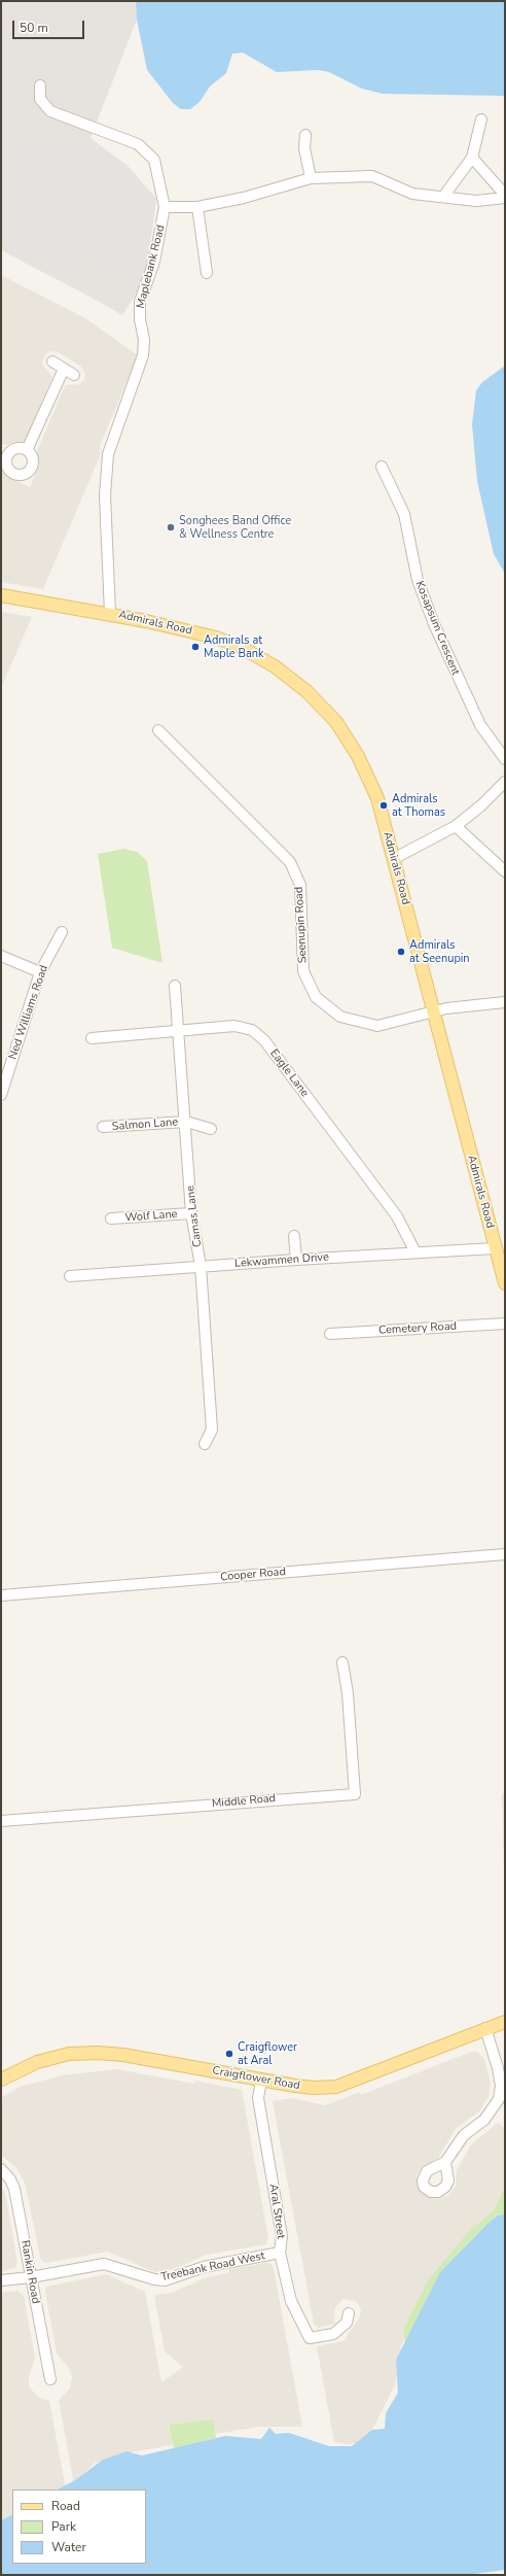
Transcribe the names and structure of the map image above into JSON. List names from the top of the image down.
{
  "streets": {
    "main road": ["Admirals Road", "Craigflower Road"],
    "street": [
      "Maplebank Road",
      "Kosapsum Crescent",
      "Seenupin Road",
      "Ned Williams Road",
      "Eagle Lane",
      "Salmon Lane",
      "Wolf Lane",
      "Camas Lane",
      "Lekwammen Drive",
      "Cemetery Road",
      "Cooper Road",
      "Middle Road",
      "Aral Street",
      "Treebank Road West",
      "Rankin Road"
    ]
  },
  "crossings": [
    ["Maplebank Road", "Admirals Road"],
    ["Admirals Road", "Seenupin Road"],
    ["Admirals Road", "Lekwammen Drive"],
    ["Eagle Lane", "Camas Lane"],
    ["Eagle Lane", "Lekwammen Drive"],
    ["Salmon Lane", "Camas Lane"],
    ["Wolf Lane", "Camas Lane"],
    ["Camas Lane", "Lekwammen Drive"],
    ["Craigflower Road", "Aral Street"],
    ["Aral Street", "Treebank Road West"],
    ["Treebank Road West", "Rankin Road"]
  ],
  "places": [
    "Songhees Band Office & Wellness Centre",
    "Admirals at Maple Bank",
    "Admirals at Thomas",
    "Admirals at Seenupin",
    "Craigflower at Aral"
  ],
  "legend": ["Road", "Park", "Water"],
  "scale_bar": "50 m"
}
